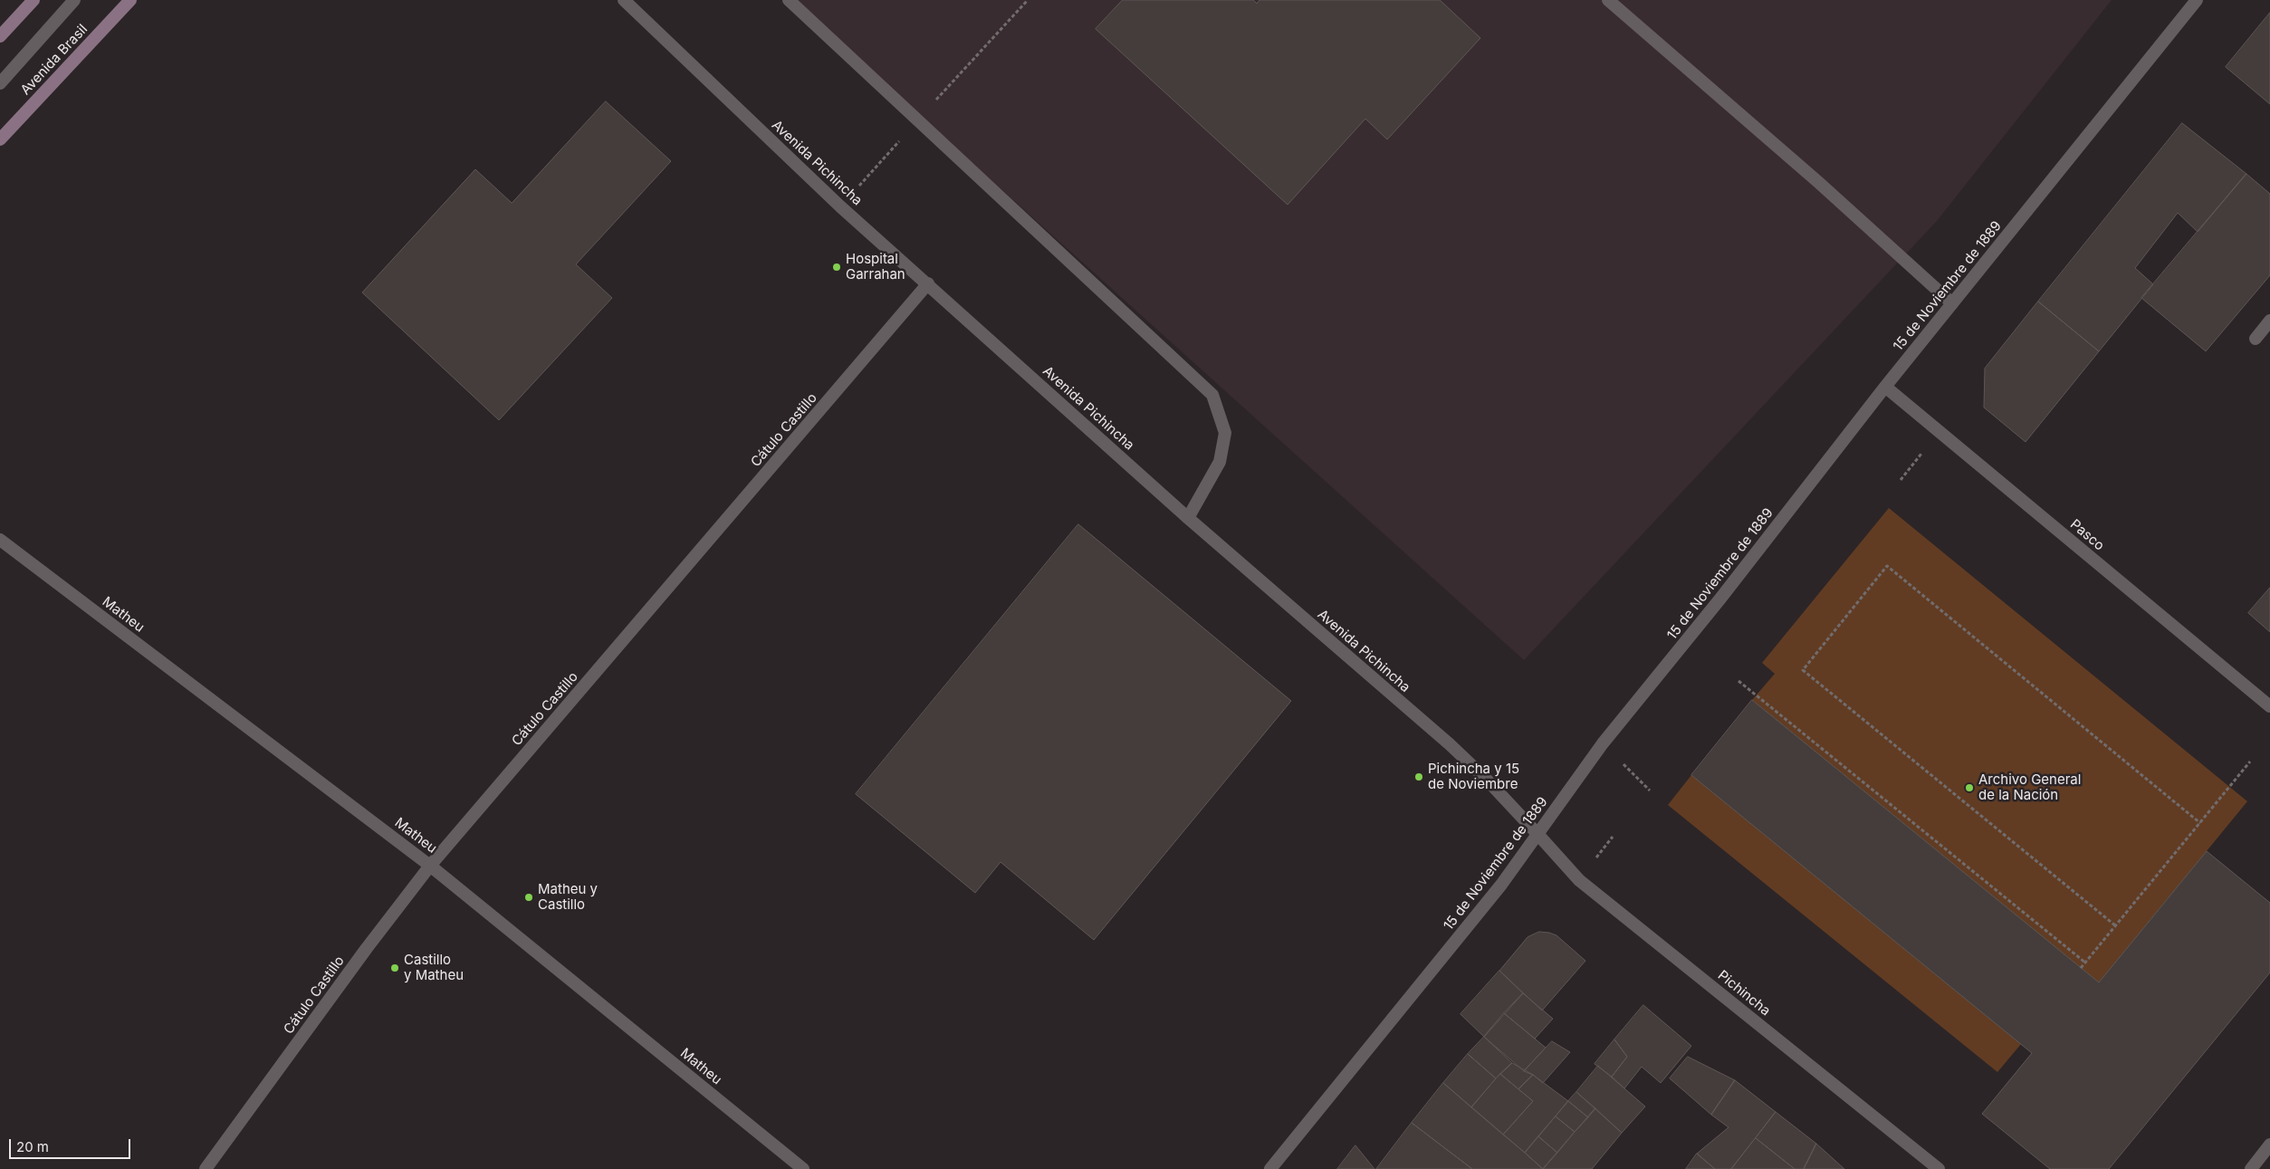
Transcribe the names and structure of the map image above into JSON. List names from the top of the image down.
{
  "streets": {
    "main road": ["Avenida Brasil"],
    "street": [
      "Avenida Pichincha",
      "15 de Noviembre de 1889",
      "Cátulo Castillo",
      "Pasco",
      "Matheu",
      "Pichincha"
    ]
  },
  "crossings": [
    ["Avenida Pichincha", "15 de Noviembre de 1889"],
    ["Avenida Pichincha", "Cátulo Castillo"],
    ["Avenida Pichincha", "Pichincha"],
    ["15 de Noviembre de 1889", "Pasco"],
    ["15 de Noviembre de 1889", "Pichincha"],
    ["Cátulo Castillo", "Matheu"]
  ],
  "places": [
    "Hospital Garrahan",
    "Pichincha y 15 de Noviembre",
    "Archivo General de la Nación",
    "Matheu y Castillo",
    "Castillo y Matheu"
  ],
  "scale_bar": "20 m"
}
